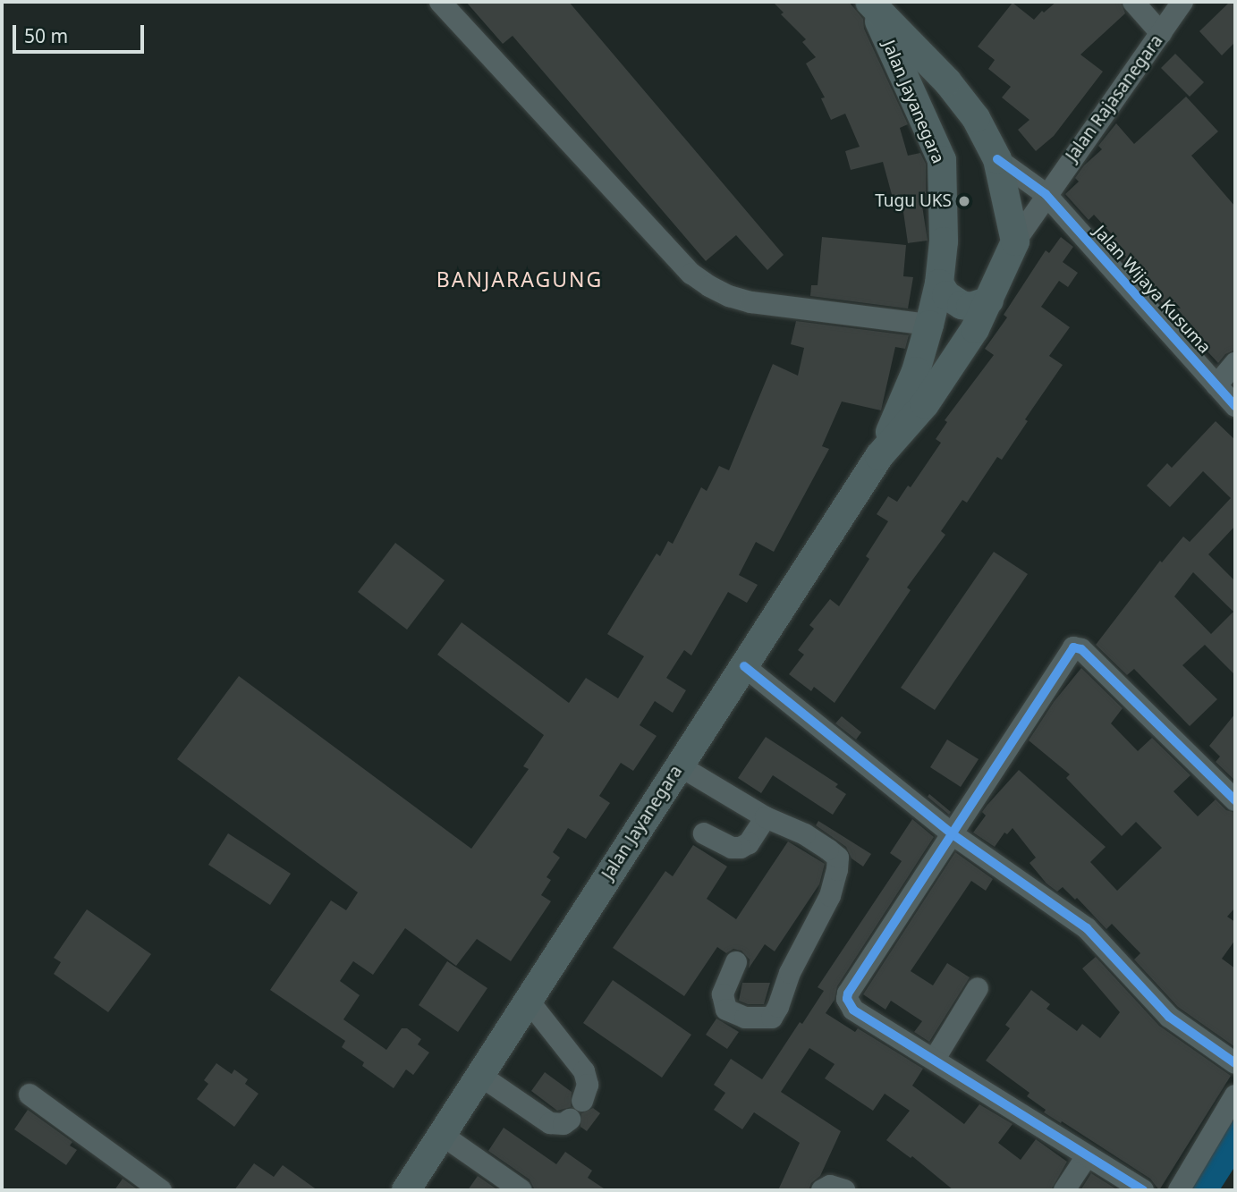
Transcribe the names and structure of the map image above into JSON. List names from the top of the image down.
{
  "streets": {
    "main road": ["Jalan Jayanegara"],
    "street": ["Jalan Rajasanegara", "Jalan Wijaya Kusuma"]
  },
  "crossings": [
    ["Jalan Rajasanegara", "Jalan Jayanegara"],
    ["Jalan Rajasanegara", "Jalan Wijaya Kusuma"],
    ["Jalan Jayanegara", "Jalan Wijaya Kusuma"]
  ],
  "districts": ["BANJARAGUNG"],
  "places": ["Tugu UKS"],
  "scale_bar": "50 m"
}
